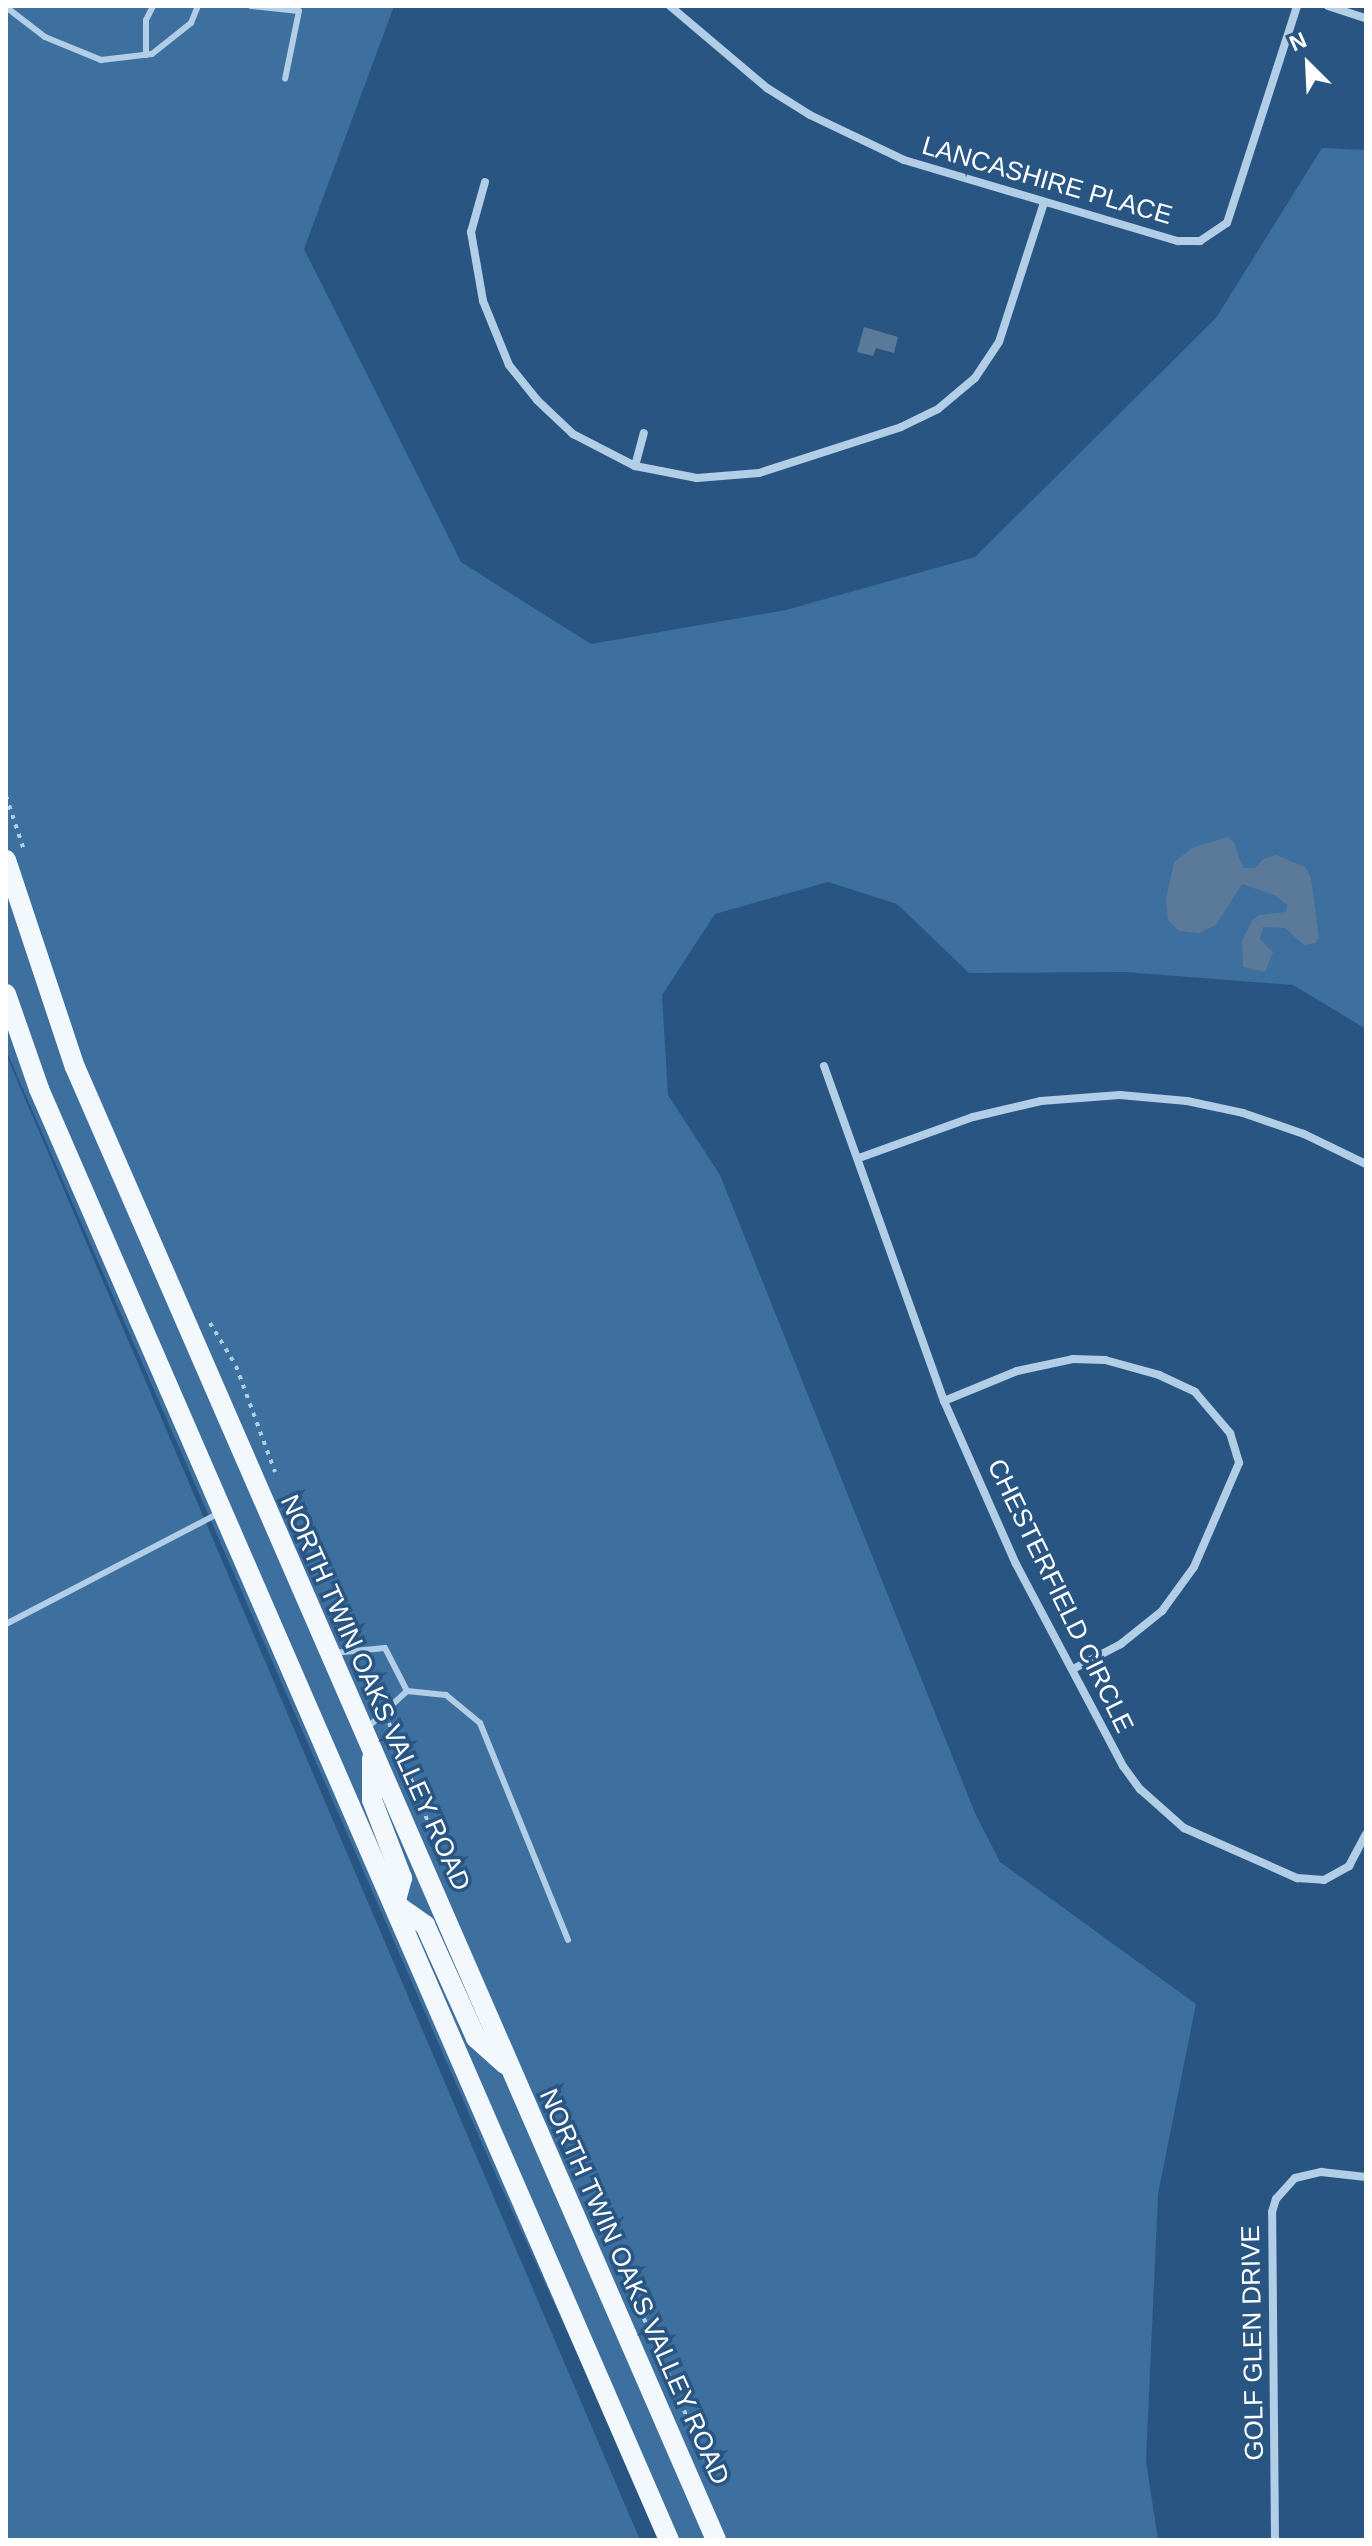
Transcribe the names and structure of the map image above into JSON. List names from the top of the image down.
{
  "streets": {
    "main road": ["NORTH TWIN OAKS VALLEY ROAD"],
    "street": ["LANCASHIRE PLACE", "CHESTERFIELD CIRCLE", "GOLF GLEN DRIVE"]
  },
  "north": "top left"
}
